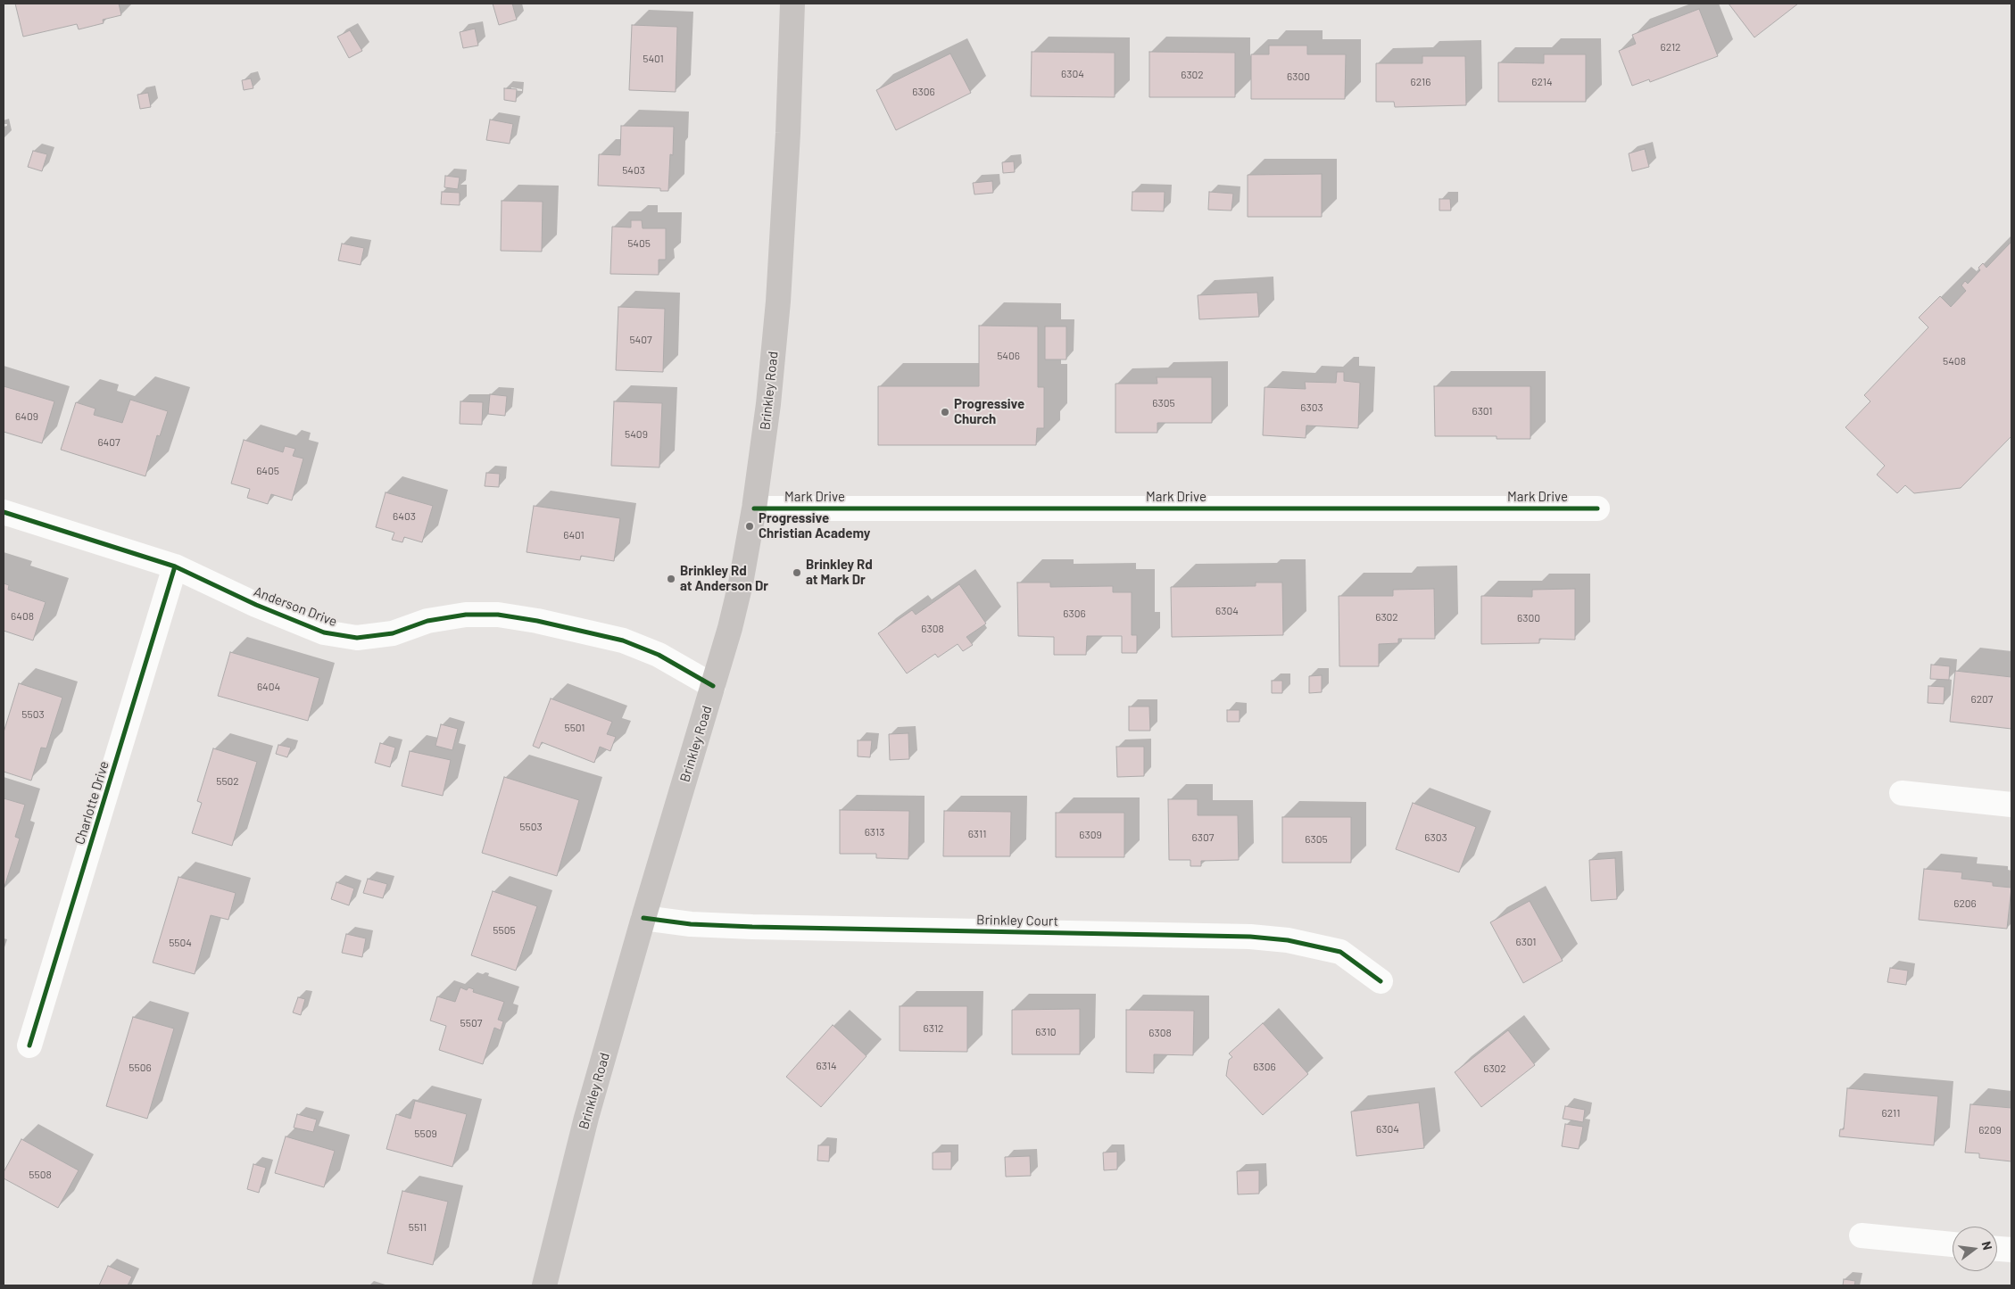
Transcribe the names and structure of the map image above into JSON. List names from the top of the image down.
{
  "streets": {
    "main road": ["Brinkley Road"],
    "street": [
      "Mark Drive",
      "Anderson Drive",
      "Charlotte Drive",
      "Brinkley Court"
    ]
  },
  "crossings": [
    ["Brinkley Road", "Mark Drive"],
    ["Brinkley Road", "Anderson Drive"],
    ["Brinkley Road", "Brinkley Court"],
    ["Anderson Drive", "Charlotte Drive"]
  ],
  "places": [
    "Progressive Church",
    "Progressive Christian Academy",
    "Brinkley Rd at Mark Dr",
    "Brinkley Rd at Anderson Dr"
  ],
  "house_numbers": [
    "6212",
    "5401",
    "6304",
    "6302",
    "6300",
    "6216",
    "6214",
    "6306",
    "5403",
    "5405",
    "5407",
    "5406",
    "5408",
    "6305",
    "6303",
    "6301",
    "6409",
    "5409",
    "6407",
    "6405",
    "6403",
    "6401",
    "6304",
    "6306",
    "6408",
    "6302",
    "6300",
    "6308",
    "6404",
    "6207",
    "5503",
    "5501",
    "5502",
    "5503",
    "6313",
    "6311",
    "6309",
    "6307",
    "6303",
    "6305",
    "6206",
    "5505",
    "6301",
    "5504",
    "5507",
    "6312",
    "6310",
    "6308",
    "6314",
    "6306",
    "5506",
    "6302",
    "6211",
    "6304",
    "6209",
    "5509",
    "5508",
    "5511"
  ],
  "north": "right"
}
